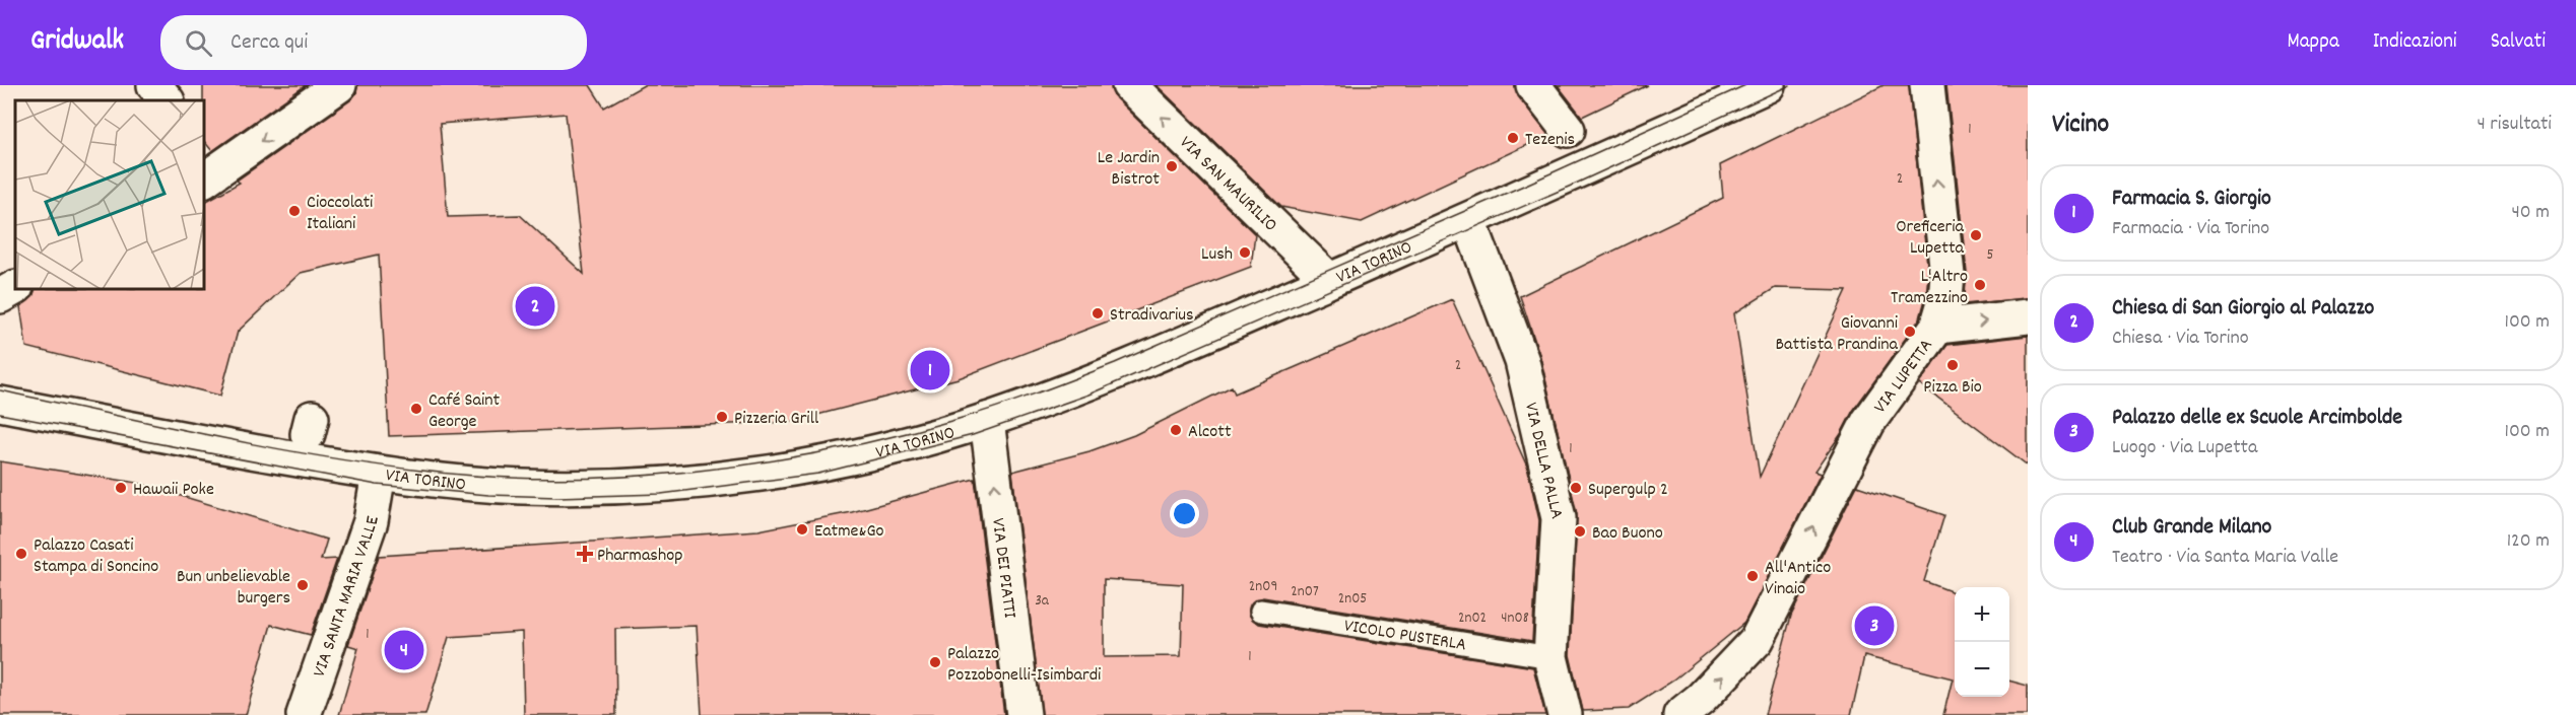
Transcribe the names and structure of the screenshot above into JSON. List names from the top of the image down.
{
  "streets": {
    "street": [
      "VIA SAN MAURILIO",
      "VIA TORINO",
      "VIA LUPETTA",
      "VIA DELLA PALLA",
      "VIA DEI PIATTI",
      "VIA SANTA MARIA VALLE"
    ],
    "lane": ["VICOLO PUSTERLA"]
  },
  "crossings": [
    ["VIA SAN MAURILIO", "VIA TORINO"],
    ["VIA TORINO", "VIA DELLA PALLA"],
    ["VIA TORINO", "VIA DEI PIATTI"],
    ["VIA TORINO", "VIA SANTA MARIA VALLE"],
    ["VIA DELLA PALLA", "VICOLO PUSTERLA"]
  ],
  "one_way": ["VIA SAN MAURILIO", "VIA LUPETTA", "VIA DEI PIATTI"],
  "places": {
    "other": [
      "Tezenis",
      "Le Jardin Bistrot",
      "Cioccolati Italiani",
      "Oreficeria Lupetta",
      "Lush",
      "L'Altro Tramezzino",
      "Stradivarius",
      "Giovanni Battista Prandina",
      "Pizza Bio",
      "Café Saint George",
      "Pizzeria Grill",
      "Alcott",
      "Hawaii Poke",
      "Supergulp 2",
      "Eatme&Go",
      "Bao Buono",
      "Palazzo Casati Stampa di Soncino",
      "All'Antico Vinaio",
      "Bun unbelievable burgers",
      "Palazzo Pozzobonelli-Isimbardi"
    ],
    "health": ["Pharmashop"]
  },
  "house_numbers": [
    "1",
    "2",
    "5",
    "2",
    "1",
    "2n09",
    "2n07",
    "2n05",
    "3a",
    "2n02",
    "4n08",
    "1",
    "1"
  ],
  "page": {
    "header": "Gridwalk",
    "search": "Cerca qui",
    "nav": ["Mappa", "Indicazioni", "Salvati"],
    "heading": ["Vicino", "4 risultati"],
    "list": [
      {
        "mark": "1",
        "name": "Farmacia S. Giorgio",
        "note": "Farmacia · Via Torino",
        "value": "40 m"
      },
      {
        "mark": "2",
        "name": "Chiesa di San Giorgio al Palazzo",
        "note": "Chiesa · Via Torino",
        "value": "100 m"
      },
      {
        "mark": "3",
        "name": "Palazzo delle ex Scuole Arcimbolde",
        "note": "Luogo · Via Lupetta",
        "value": "100 m"
      },
      {
        "mark": "4",
        "name": "Club Grande Milano",
        "note": "Teatro · Via Santa Maria Valle",
        "value": "120 m"
      }
    ],
    "pins": [
      "2",
      "1",
      "3",
      "4"
    ],
    "map_buttons": ["+", "−"]
  }
}
